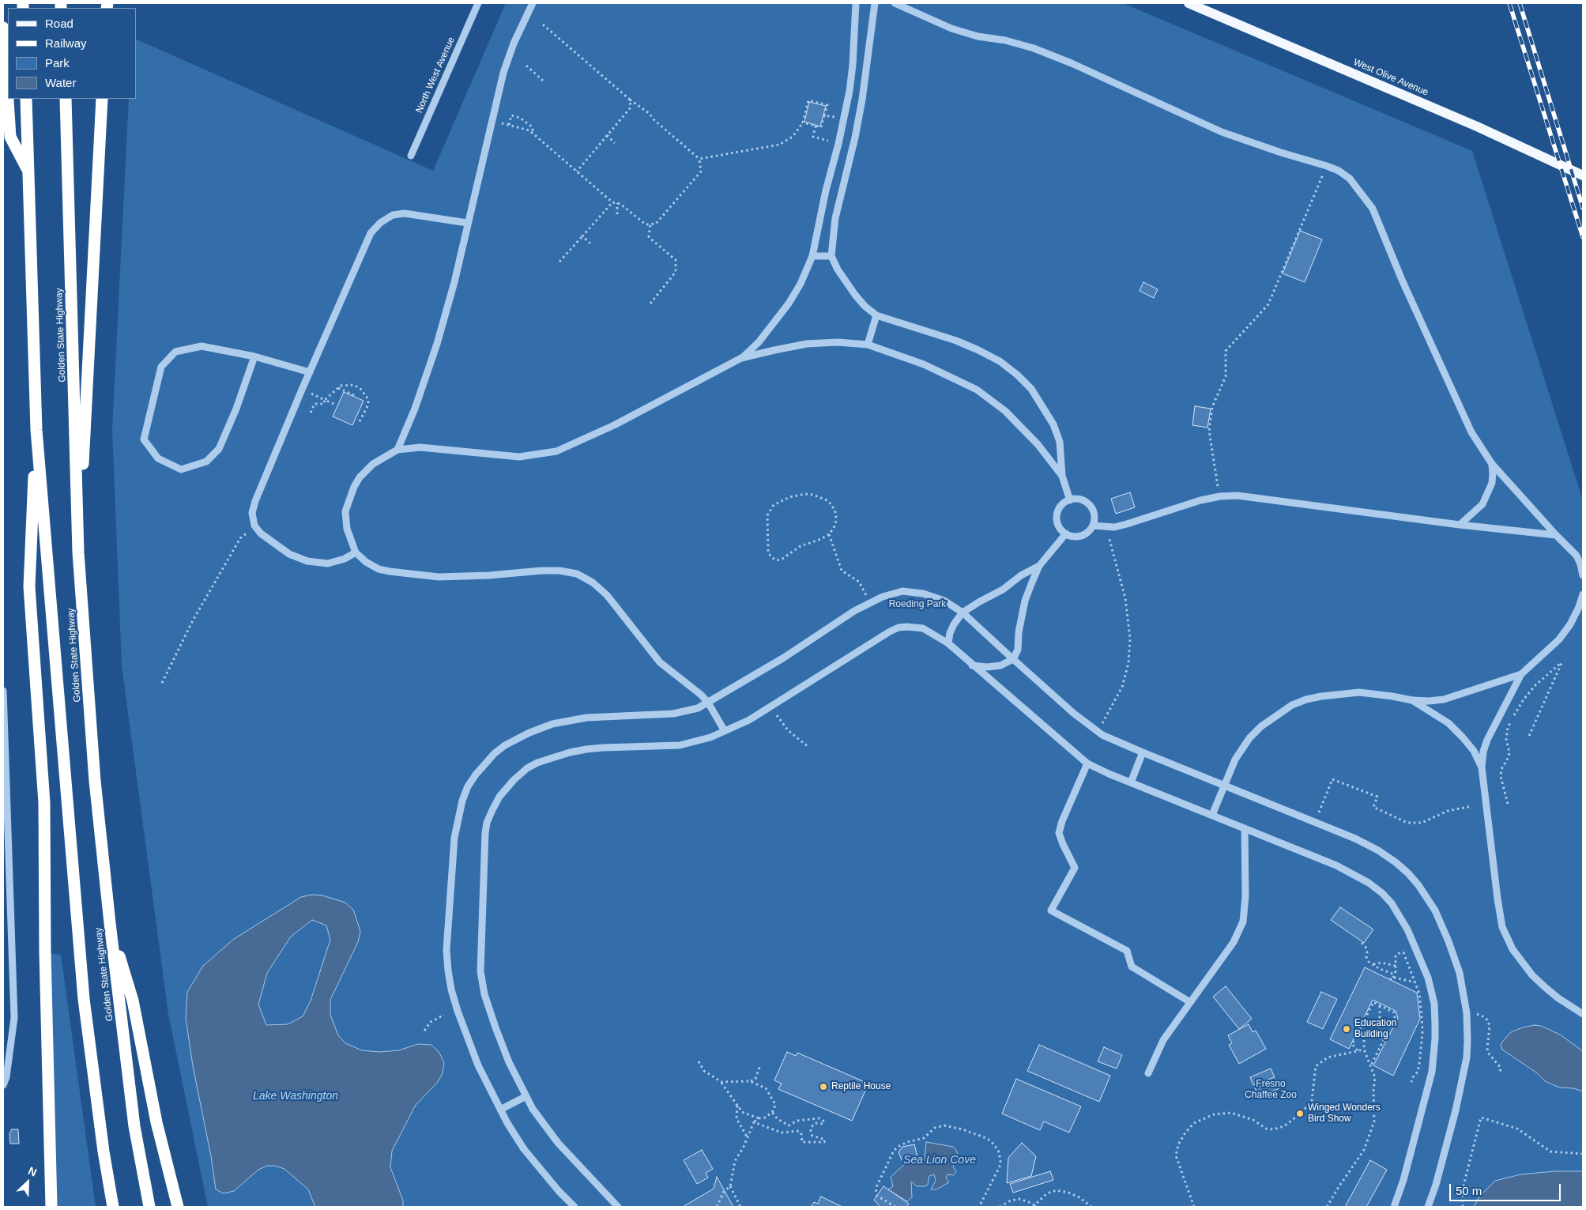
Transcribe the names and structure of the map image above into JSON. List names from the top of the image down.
{
  "streets": {
    "highway": ["Golden State Highway"],
    "main road": ["West Olive Avenue"],
    "street": ["North West Avenue"]
  },
  "water": ["Lake Washington", "Sea Lion Cove"],
  "parks": ["Roeding Park", "Fresno Chaffee Zoo"],
  "places": ["Education Building", "Reptile House", "Winged Wonders Bird Show"],
  "legend": [
    "Road",
    "Railway",
    "Park",
    "Water"
  ],
  "scale_bar": "50 m",
  "north": "top right"
}
